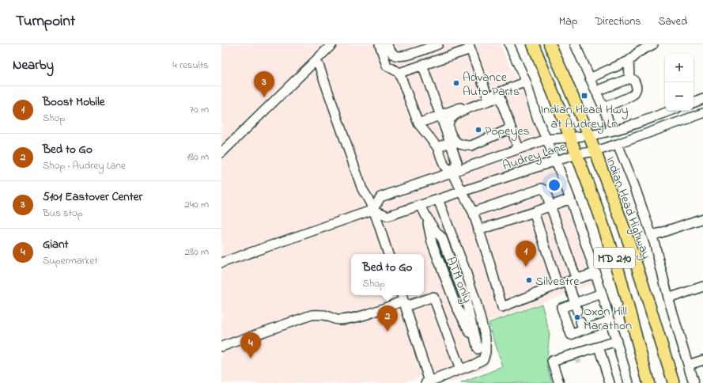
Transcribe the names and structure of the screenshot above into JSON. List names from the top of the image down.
{
  "streets": {
    "main road": ["Indian Head Highway", "MD 210"],
    "street": ["Audrey Lane"]
  },
  "crossings": [
    ["Audrey Lane", "Indian Head Highway"],
    ["Audrey Lane", "MD 210"]
  ],
  "places": {
    "other": [
      "Advance Auto Parts",
      "Popeyes",
      "Silvestre",
      "Oxon Hill Marathon"
    ],
    "transit": ["Indian Head Hwy at Audrey Ln"]
  },
  "page": {
    "header": "Turnpoint",
    "nav": ["Map", "Directions", "Saved"],
    "heading": ["Nearby", "4 results"],
    "map_buttons": ["+", "−"],
    "pins": [
      "3",
      "1",
      "2",
      "4"
    ],
    "list": [
      {
        "mark": "1",
        "name": "Boost Mobile",
        "note": "Shop",
        "value": "70 m"
      },
      {
        "mark": "2",
        "name": "Bed to Go",
        "note": "Shop · Audrey Lane",
        "value": "180 m"
      },
      {
        "mark": "3",
        "name": "5101 Eastover Center",
        "note": "Bus stop",
        "value": "240 m"
      },
      {
        "mark": "4",
        "name": "Giant",
        "note": "Supermarket",
        "value": "280 m"
      }
    ],
    "popup": ["Bed to Go", "Shop"]
  }
}
